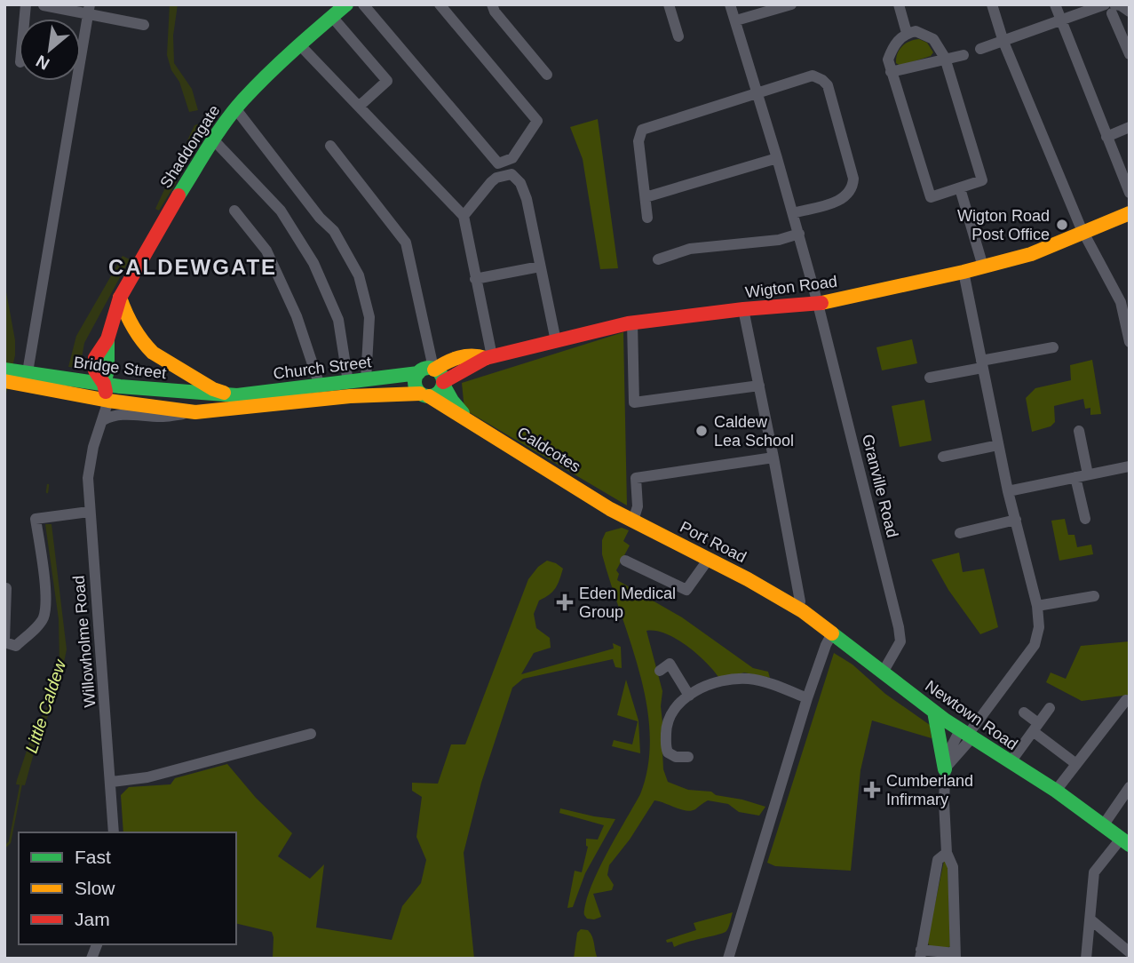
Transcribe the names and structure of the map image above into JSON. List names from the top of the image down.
{
  "streets": {
    "main road": [
      "Shaddongate",
      "Wigton Road",
      "Bridge Street",
      "Church Street",
      "Caldcotes",
      "Port Road",
      "Newtown Road"
    ],
    "street": ["Granville Road", "Willowholme Road"]
  },
  "crossings": [
    ["Shaddongate", "Bridge Street"],
    ["Wigton Road", "Church Street"],
    ["Wigton Road", "Caldcotes"],
    ["Wigton Road", "Granville Road"],
    ["Bridge Street", "Church Street"],
    ["Bridge Street", "Willowholme Road"],
    ["Church Street", "Caldcotes"],
    ["Caldcotes", "Port Road"],
    ["Granville Road", "Newtown Road"],
    ["Port Road", "Newtown Road"]
  ],
  "districts": ["CALDEWGATE"],
  "water": ["Little Caldew"],
  "places": {
    "other": ["Wigton Road Post Office", "Caldew Lea School"],
    "health": ["Eden Medical Group", "Cumberland Infirmary"]
  },
  "legend": ["Fast", "Slow", "Jam"],
  "north": "bottom left"
}
